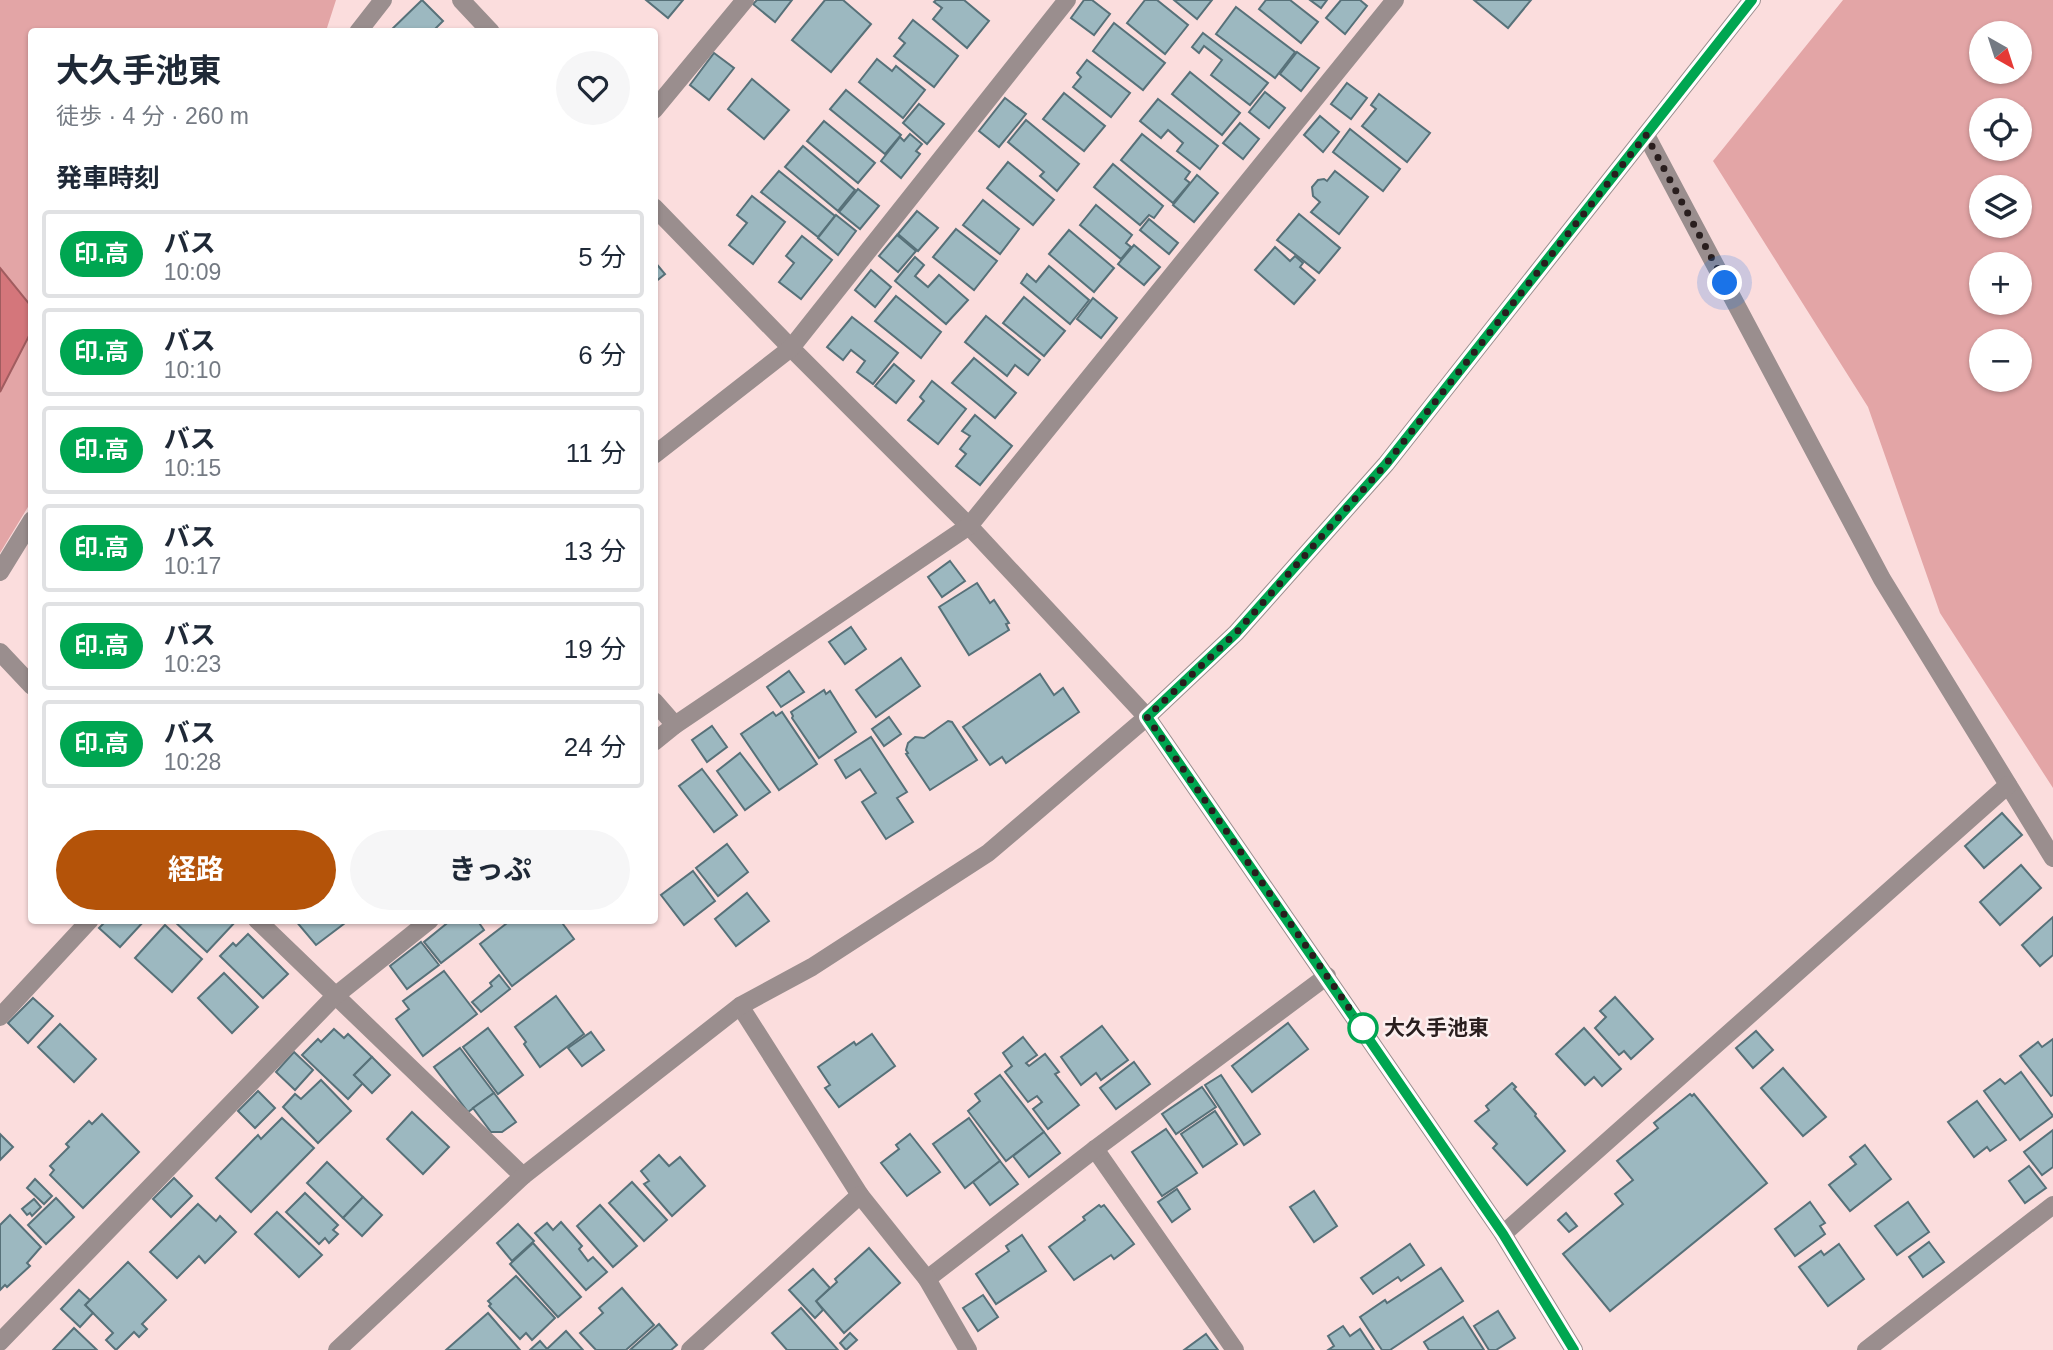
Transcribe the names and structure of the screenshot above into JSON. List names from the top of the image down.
{
  "places": ["大久手池東"],
  "lines": ["bus line 印.高"],
  "north": "bottom right",
  "page": {
    "map_buttons": ["+", "−"],
    "heading": [
      ["大久手池東", "徒歩 · 4 分 · 260 m"],
      "発車時刻"
    ],
    "list": [
      {
        "mark": "印.高",
        "name": "バス",
        "note": "10:09",
        "value": "5 分"
      },
      {
        "mark": "印.高",
        "name": "バス",
        "note": "10:10",
        "value": "6 分"
      },
      {
        "mark": "印.高",
        "name": "バス",
        "note": "10:15",
        "value": "11 分"
      },
      {
        "mark": "印.高",
        "name": "バス",
        "note": "10:17",
        "value": "13 分"
      },
      {
        "mark": "印.高",
        "name": "バス",
        "note": "10:23",
        "value": "19 分"
      },
      {
        "mark": "印.高",
        "name": "バス",
        "note": "10:28",
        "value": "24 分"
      }
    ],
    "buttons": ["経路", "きっぷ"]
  }
}
